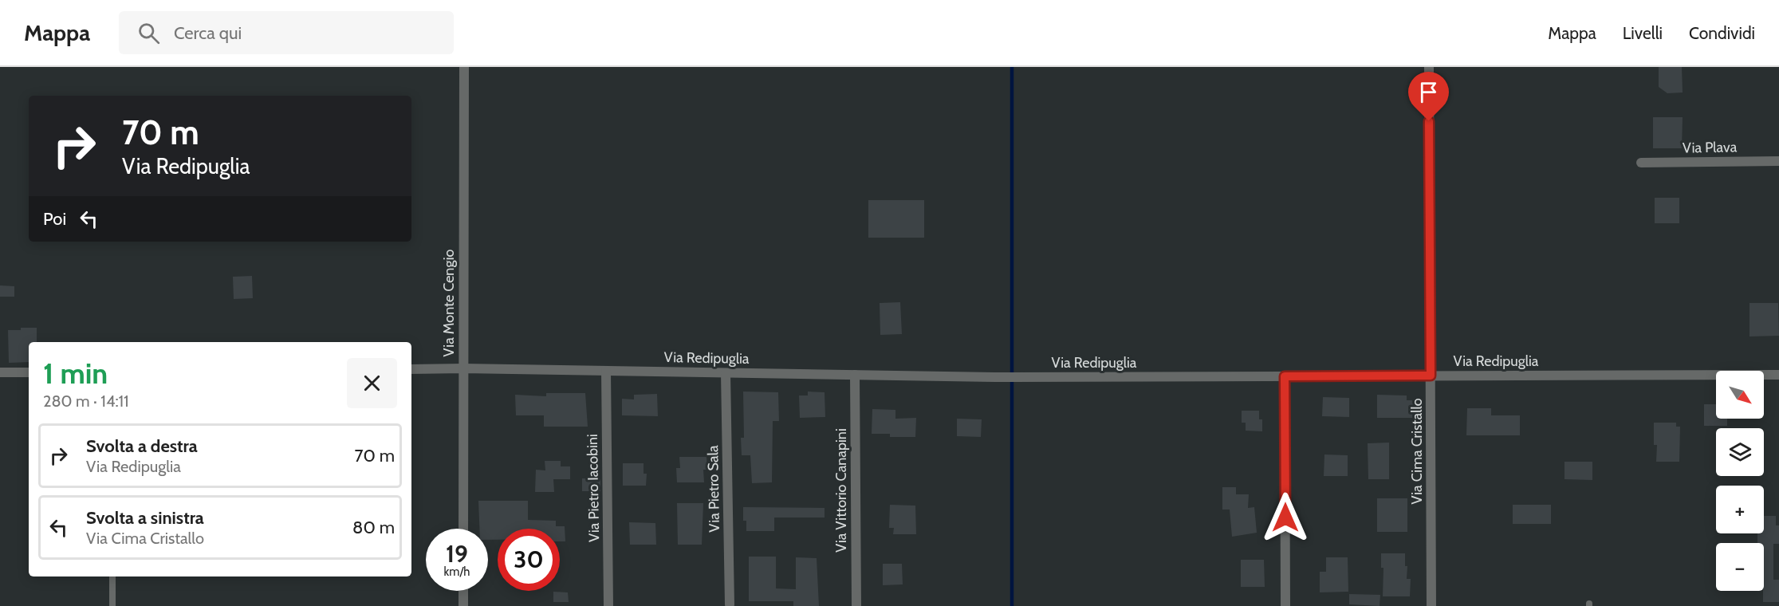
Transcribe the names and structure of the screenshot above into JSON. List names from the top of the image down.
{
  "streets": {
    "street": [
      "Via Plava",
      "Via Monte Cengio",
      "Via Redipuglia",
      "Via Cima Cristallo",
      "Via Pietro Iacobini",
      "Via Pietro Sala",
      "Via Vittorio Canapini"
    ]
  },
  "crossings": [
    ["Via Monte Cengio", "Via Redipuglia"],
    ["Via Redipuglia", "Via Cima Cristallo"],
    ["Via Redipuglia", "Via Pietro Iacobini"],
    ["Via Redipuglia", "Via Pietro Sala"],
    ["Via Redipuglia", "Via Vittorio Canapini"]
  ],
  "north": "bottom right",
  "page": {
    "header": "Mappa",
    "search": "Cerca qui",
    "nav": ["Mappa", "Livelli", "Condividi"],
    "turn": ["70 m", "Via Redipuglia"],
    "then": "Poi",
    "heading": ["1 min", "280 m · 14:11"],
    "map_buttons": ["+", "−"],
    "list": [
      {
        "name": "Svolta a destra",
        "note": "Via Redipuglia",
        "value": "70 m"
      },
      {
        "name": "Svolta a sinistra",
        "note": "Via Cima Cristallo",
        "value": "80 m"
      }
    ],
    "speed": "19 km/h",
    "limit": "30"
  }
}
